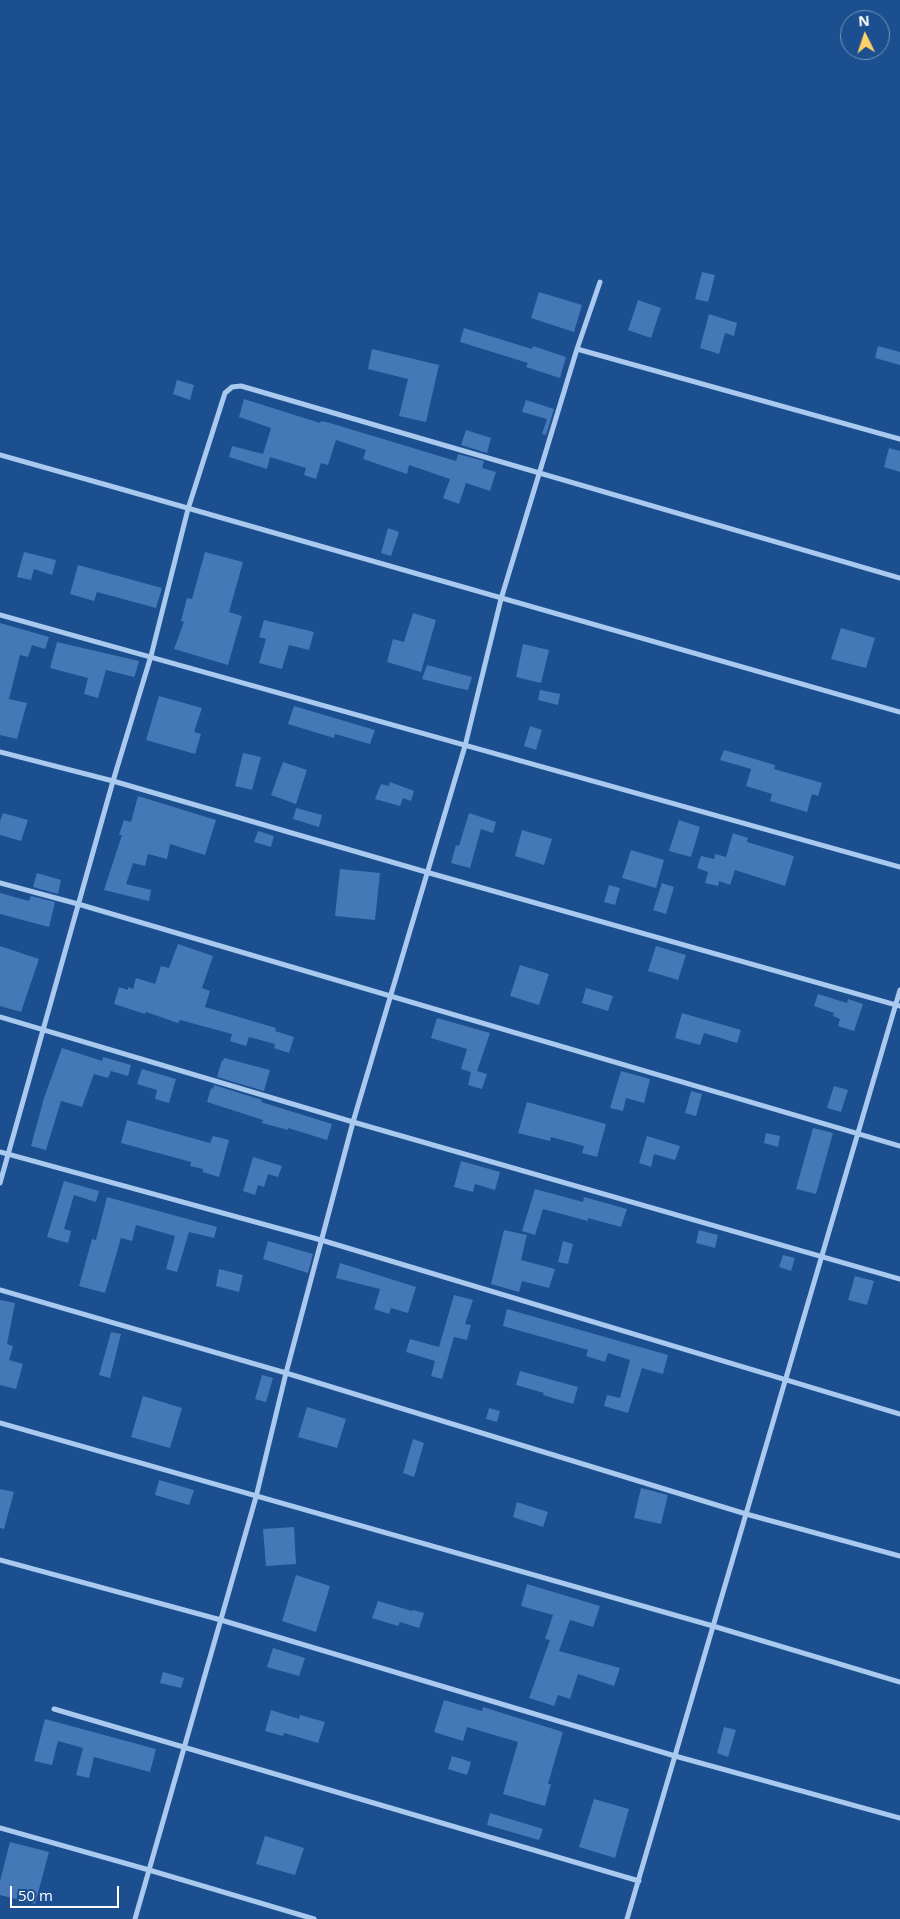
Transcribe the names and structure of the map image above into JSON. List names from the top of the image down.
{
  "scale_bar": "50 m",
  "north": "top"
}
